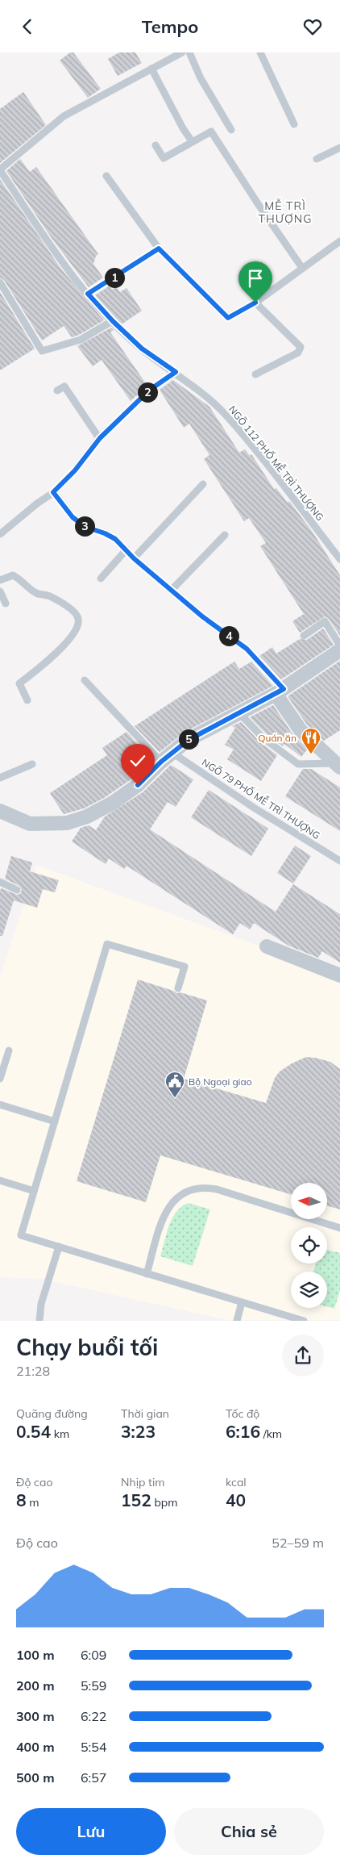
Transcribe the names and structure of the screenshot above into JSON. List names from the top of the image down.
{
  "streets": {
    "lane": ["NGÕ 112 PHỐ MỄ TRÌ THƯỢNG", "NGÕ 79 PHỐ MỄ TRÌ THƯỢNG"]
  },
  "districts": ["MỄ TRÌ THƯỢNG"],
  "places": {
    "restaurant": ["Quán ăn"],
    "public building": ["Bộ Ngoại giao"]
  },
  "north": "left",
  "page": {
    "header": "Tempo",
    "pins": [
      "1",
      "2",
      "3",
      "4",
      "5"
    ],
    "heading": ["Chạy buổi tối", "21:28"],
    "stats": [
      ["Quãng đường", "0.54 km"],
      ["Thời gian", "3:23"],
      ["Tốc độ", "6:16 /km"],
      ["Độ cao", "8 m"],
      ["Nhịp tim", "152 bpm"],
      ["kcal", "40"]
    ],
    "chart": ["Độ cao", "52–59 m"],
    "list": [
      {
        "name": "100 m",
        "note": "6:09"
      },
      {
        "name": "200 m",
        "note": "5:59"
      },
      {
        "name": "300 m",
        "note": "6:22"
      },
      {
        "name": "400 m",
        "note": "5:54"
      },
      {
        "name": "500 m",
        "note": "6:57"
      }
    ],
    "buttons": ["Lưu", "Chia sẻ"]
  }
}
